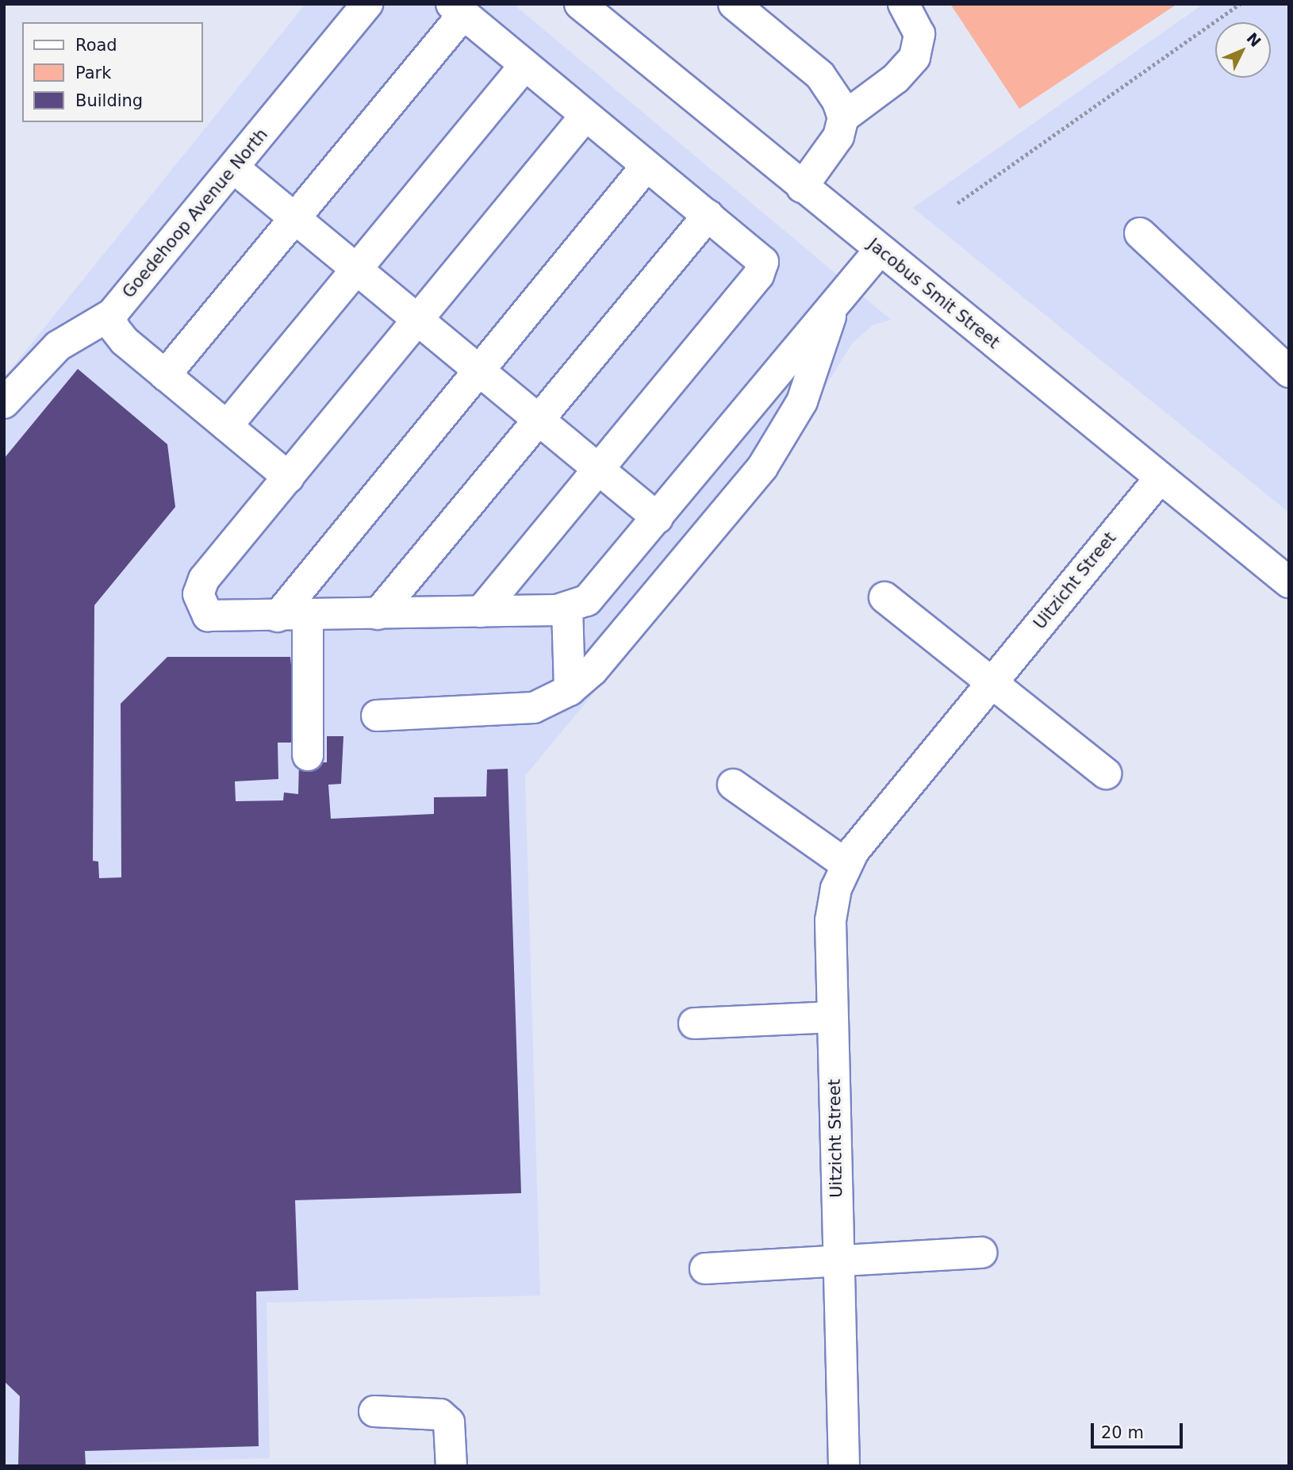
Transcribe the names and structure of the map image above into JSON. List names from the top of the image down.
{
  "streets": {
    "street": ["Goedehoop Avenue North", "Jacobus Smit Street", "Uitzicht Street"]
  },
  "crossings": [
    ["Jacobus Smit Street", "Uitzicht Street"]
  ],
  "legend": ["Road", "Park", "Building"],
  "scale_bar": "20 m",
  "north": "top right"
}
